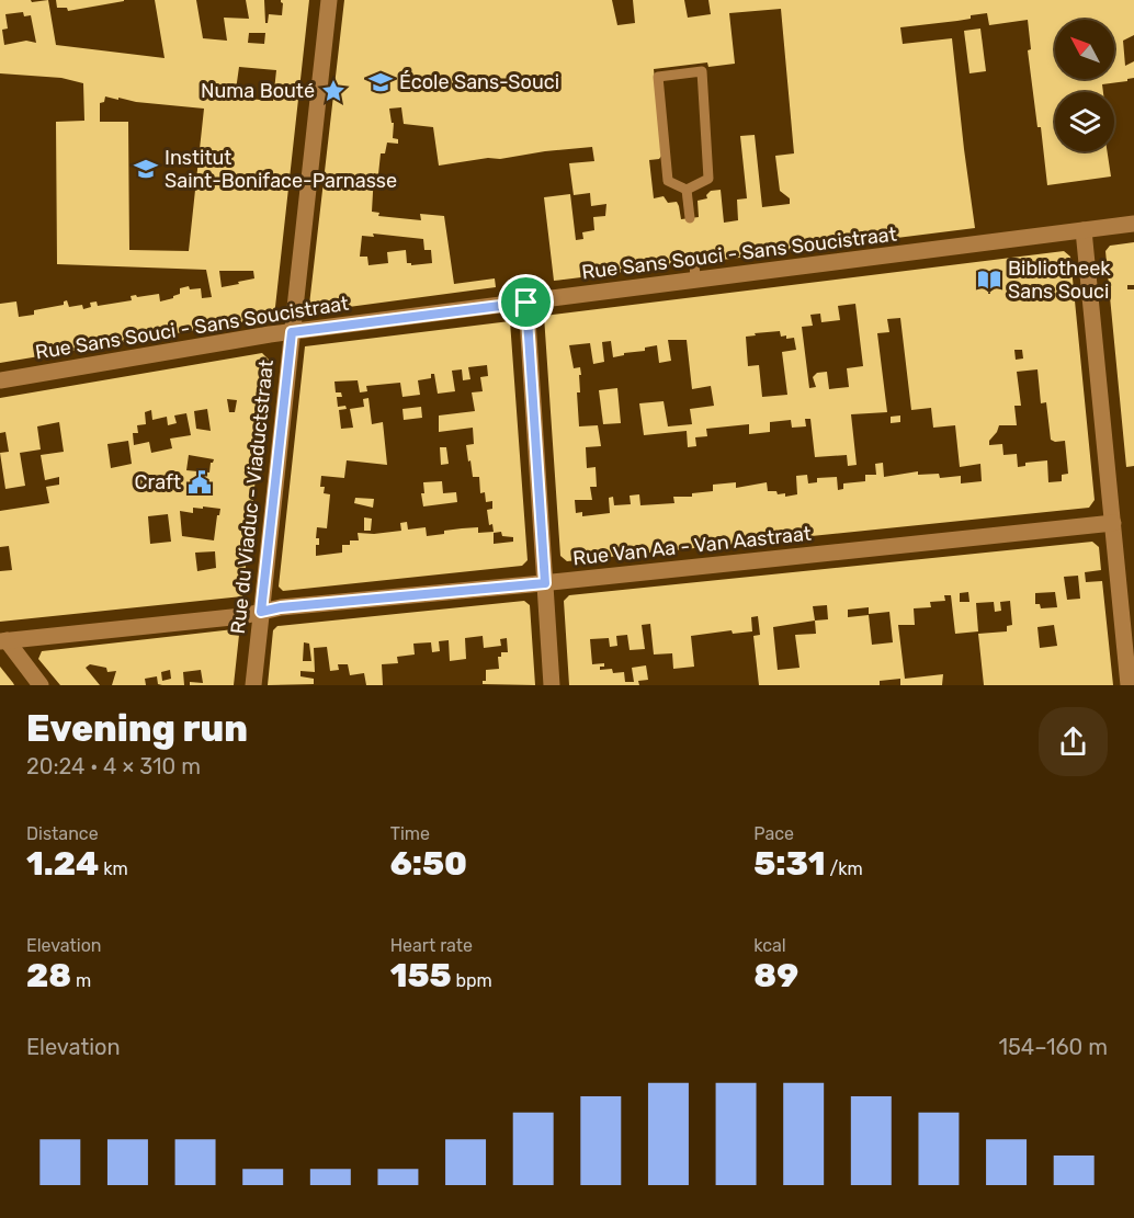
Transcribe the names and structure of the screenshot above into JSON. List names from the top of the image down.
{
  "streets": {
    "street": ["Rue Sans Souci - Sans Soucistraat", "Rue du Viaduc - Viaductstraat", "Rue Van Aa - Van Aastraat"]
  },
  "crossings": [
    ["Rue Sans Souci - Sans Soucistraat", "Rue du Viaduc - Viaductstraat"],
    ["Rue du Viaduc - Viaductstraat", "Rue Van Aa - Van Aastraat"]
  ],
  "places": {
    "school or university": ["École Sans-Souci", "Institut Saint-Boniface-Parnasse"],
    "place": ["Numa Bouté"],
    "library": ["Bibliotheek Sans Souci"],
    "public building": ["Craft"]
  },
  "north": "top left",
  "page": {
    "heading": ["Evening run", "20:24 · 4 × 310 m"],
    "stats": [
      ["Distance", "1.24 km"],
      ["Time", "6:50"],
      ["Pace", "5:31 /km"],
      ["Elevation", "28 m"],
      ["Heart rate", "155 bpm"],
      ["kcal", "89"]
    ],
    "chart": ["Elevation", "154–160 m"]
  }
}
